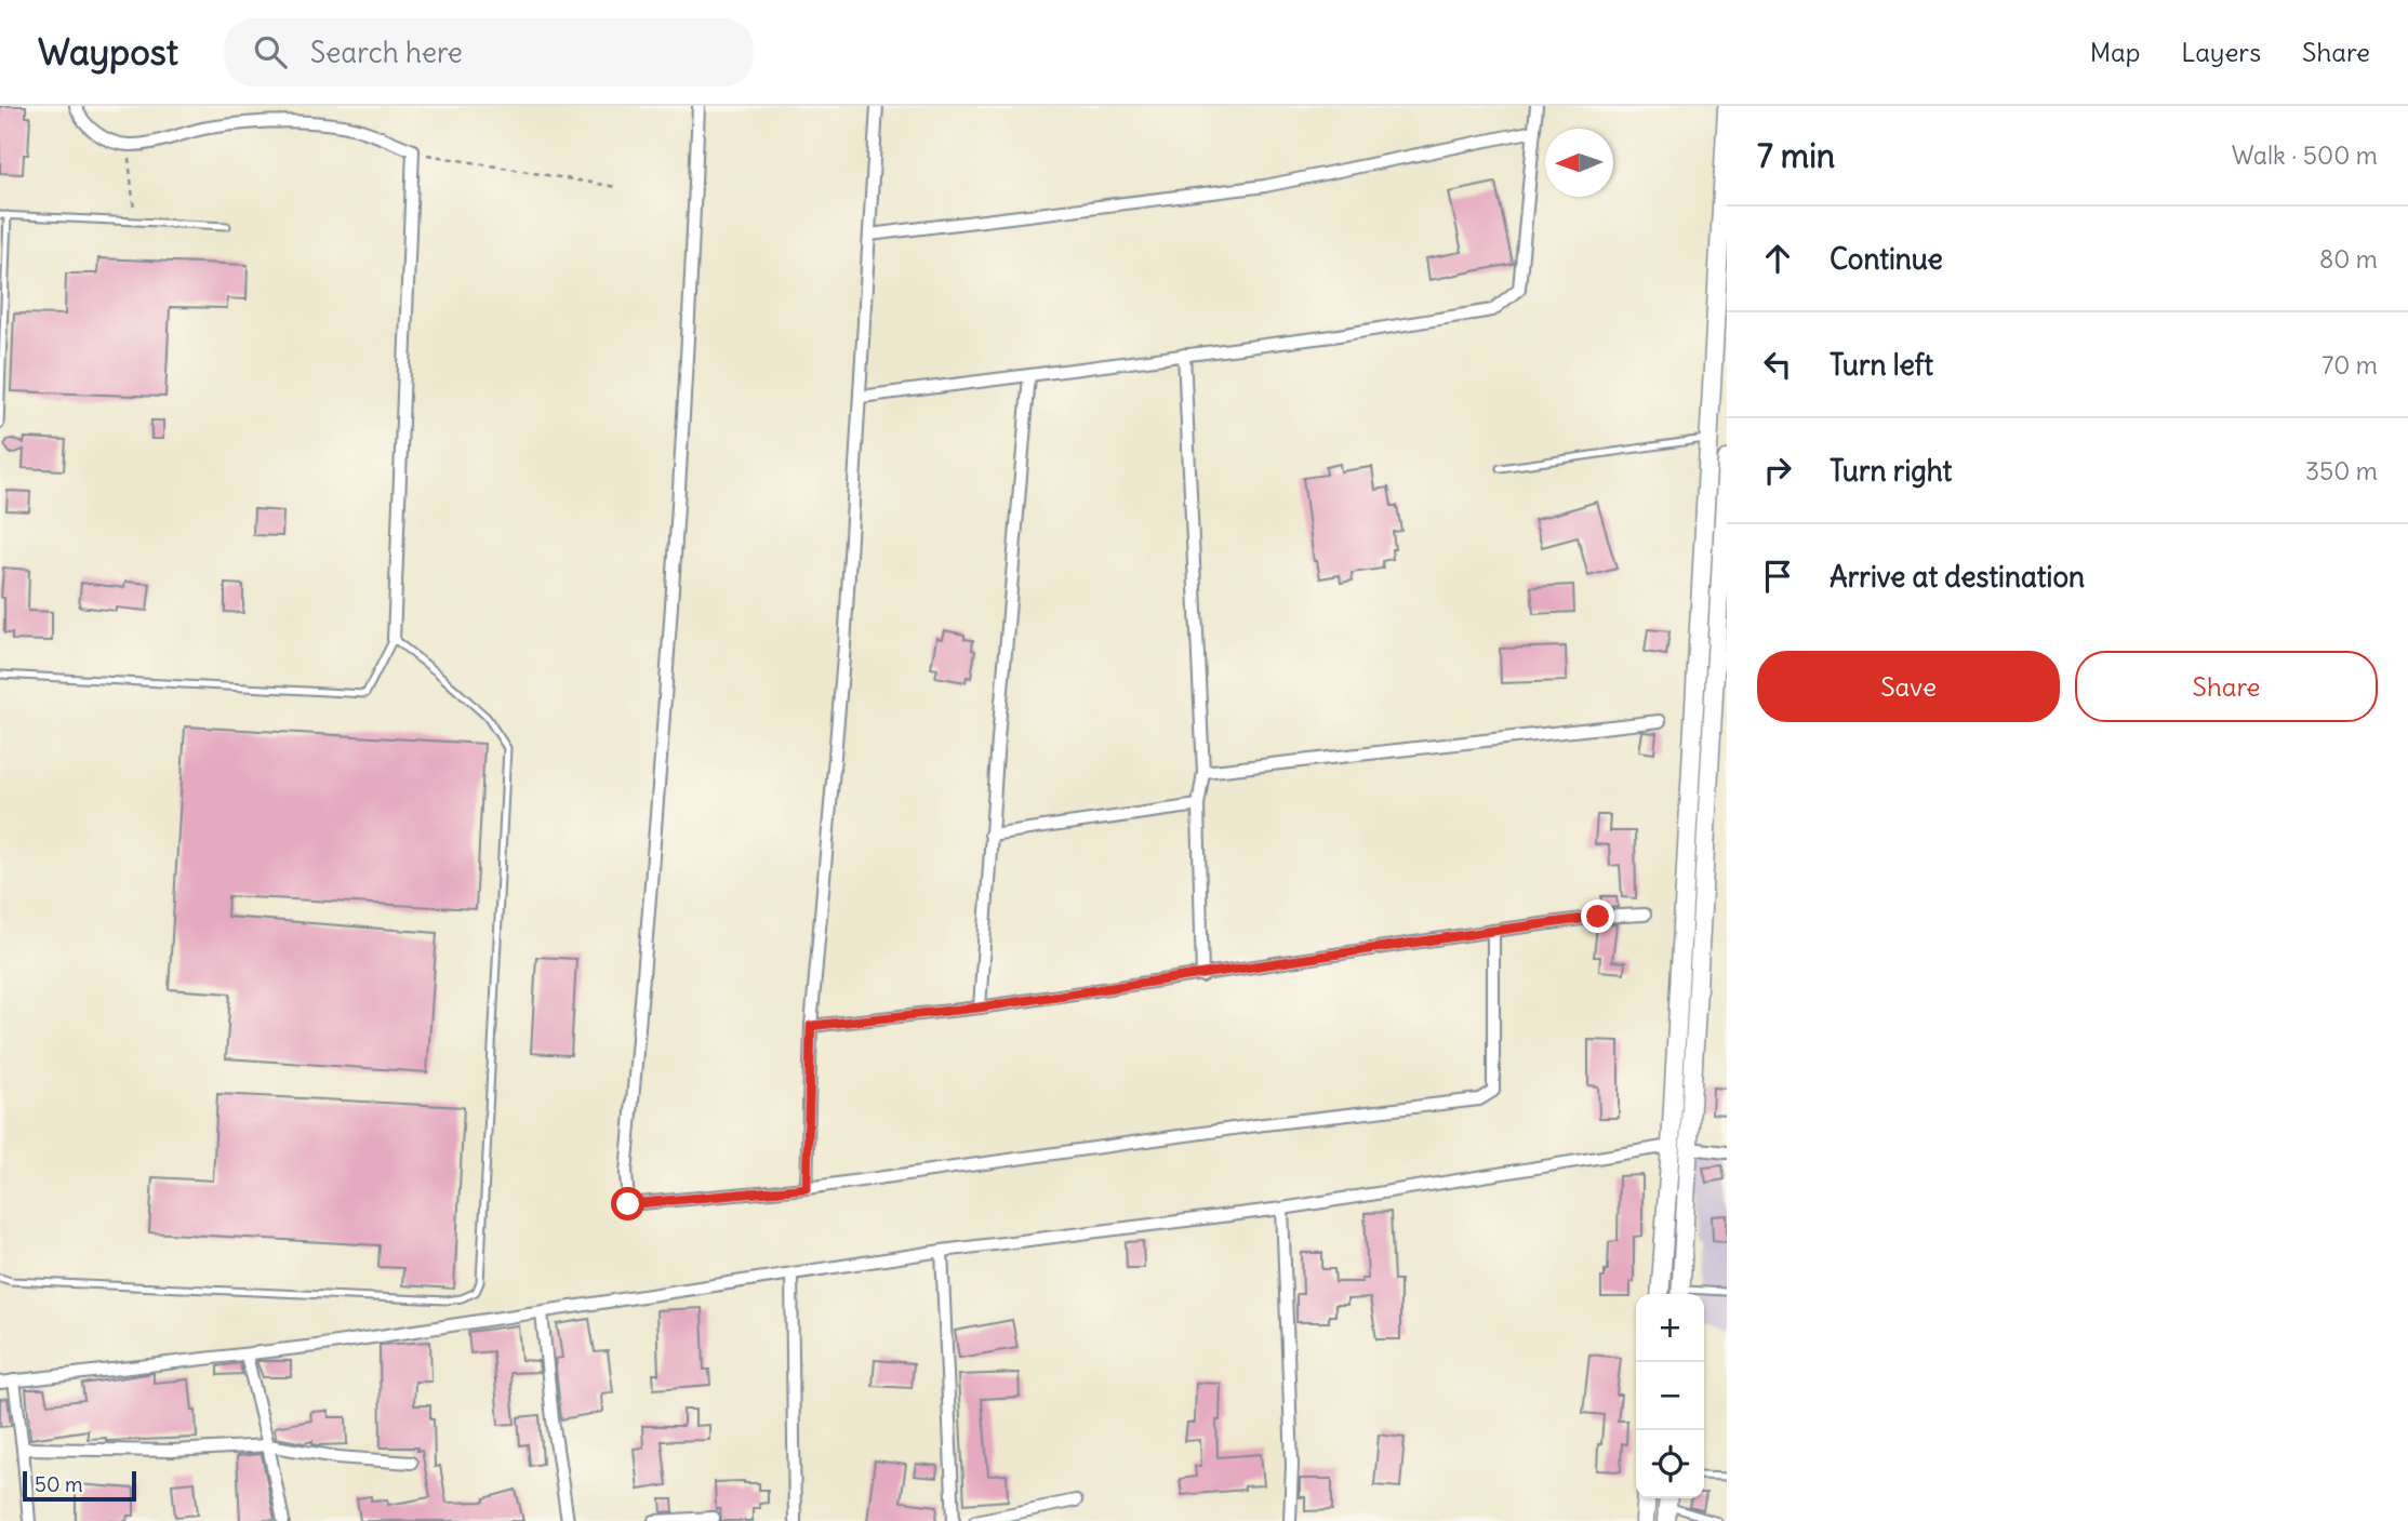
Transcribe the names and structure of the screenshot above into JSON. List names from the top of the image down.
{
  "scale_bar": "50 m",
  "north": "left",
  "page": {
    "header": "Waypost",
    "search": "Search here",
    "nav": ["Map", "Layers", "Share"],
    "heading": ["7 min", "Walk · 500 m"],
    "list": [
      ["Continue", "80 m"],
      ["Turn left", "70 m"],
      ["Turn right", "350 m"],
      "Arrive at destination"
    ],
    "buttons": ["Save", "Share"],
    "map_buttons": ["+", "−"],
    "scale": "50 m"
  }
}
